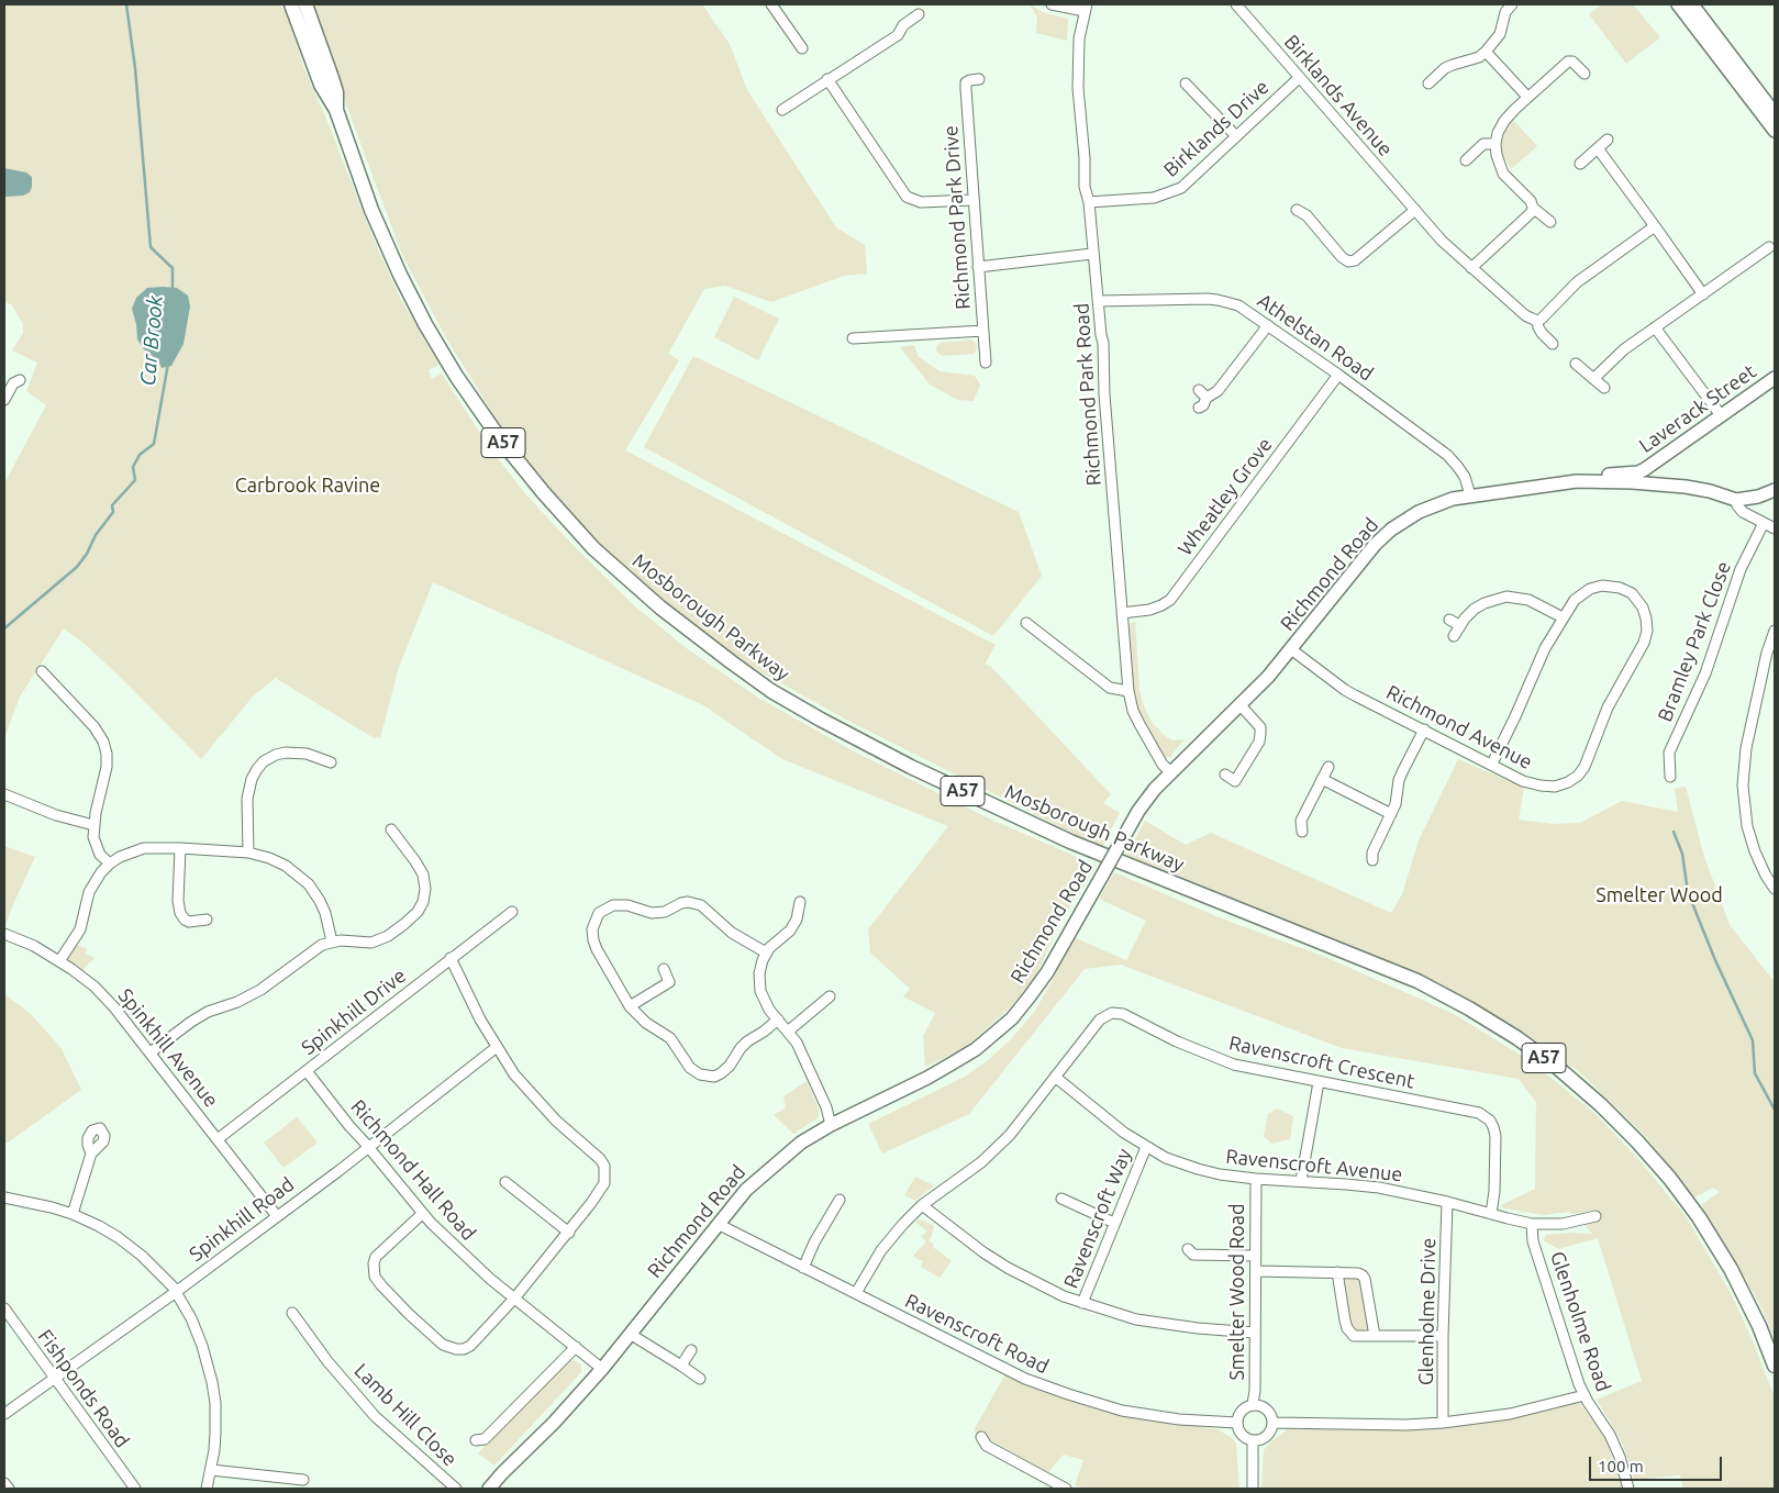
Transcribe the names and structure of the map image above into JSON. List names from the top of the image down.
{
  "streets": {
    "highway": ["A57", "Mosborough Parkway"],
    "main road": ["Laverack Street", "Richmond Road"],
    "street": [
      "Birklands Avenue",
      "Birklands Drive",
      "Richmond Park Drive",
      "Athelstan Road",
      "Richmond Park Road",
      "Wheatley Grove",
      "Bramley Park Close",
      "Richmond Avenue",
      "Spinkhill Drive",
      "Spinkhill Avenue",
      "Ravenscroft Crescent",
      "Ravenscroft Avenue",
      "Richmond Hall Road",
      "Ravenscroft Way",
      "Spinkhill Road",
      "Smelter Wood Road",
      "Glenholme Drive",
      "Glenholme Road",
      "Ravenscroft Road",
      "Fishponds Road",
      "Lamb Hill Close"
    ]
  },
  "crossings": [
    ["Birklands Avenue", "Birklands Drive"],
    ["Birklands Drive", "Richmond Park Road"],
    ["Athelstan Road", "Richmond Park Road"],
    ["Athelstan Road", "Wheatley Grove"],
    ["Athelstan Road", "Richmond Road"],
    ["Richmond Park Road", "Wheatley Grove"],
    ["Richmond Park Road", "Richmond Road"],
    ["Laverack Street", "Richmond Road"],
    ["Richmond Road", "Richmond Avenue"],
    ["Richmond Road", "Richmond Hall Road"],
    ["Richmond Road", "Ravenscroft Road"],
    ["Spinkhill Drive", "Spinkhill Avenue"],
    ["Spinkhill Drive", "Richmond Hall Road"],
    ["Spinkhill Avenue", "Spinkhill Road"],
    ["Ravenscroft Crescent", "Ravenscroft Avenue"],
    ["Ravenscroft Crescent", "Ravenscroft Road"],
    ["Ravenscroft Avenue", "Ravenscroft Way"],
    ["Ravenscroft Avenue", "Smelter Wood Road"],
    ["Ravenscroft Avenue", "Glenholme Drive"],
    ["Ravenscroft Avenue", "Glenholme Road"],
    ["Richmond Hall Road", "Spinkhill Road"],
    ["Spinkhill Road", "Fishponds Road"],
    ["Smelter Wood Road", "Ravenscroft Road"]
  ],
  "water": ["Car Brook"],
  "parks": ["Carbrook Ravine", "Smelter Wood"],
  "scale_bar": "100 m"
}
